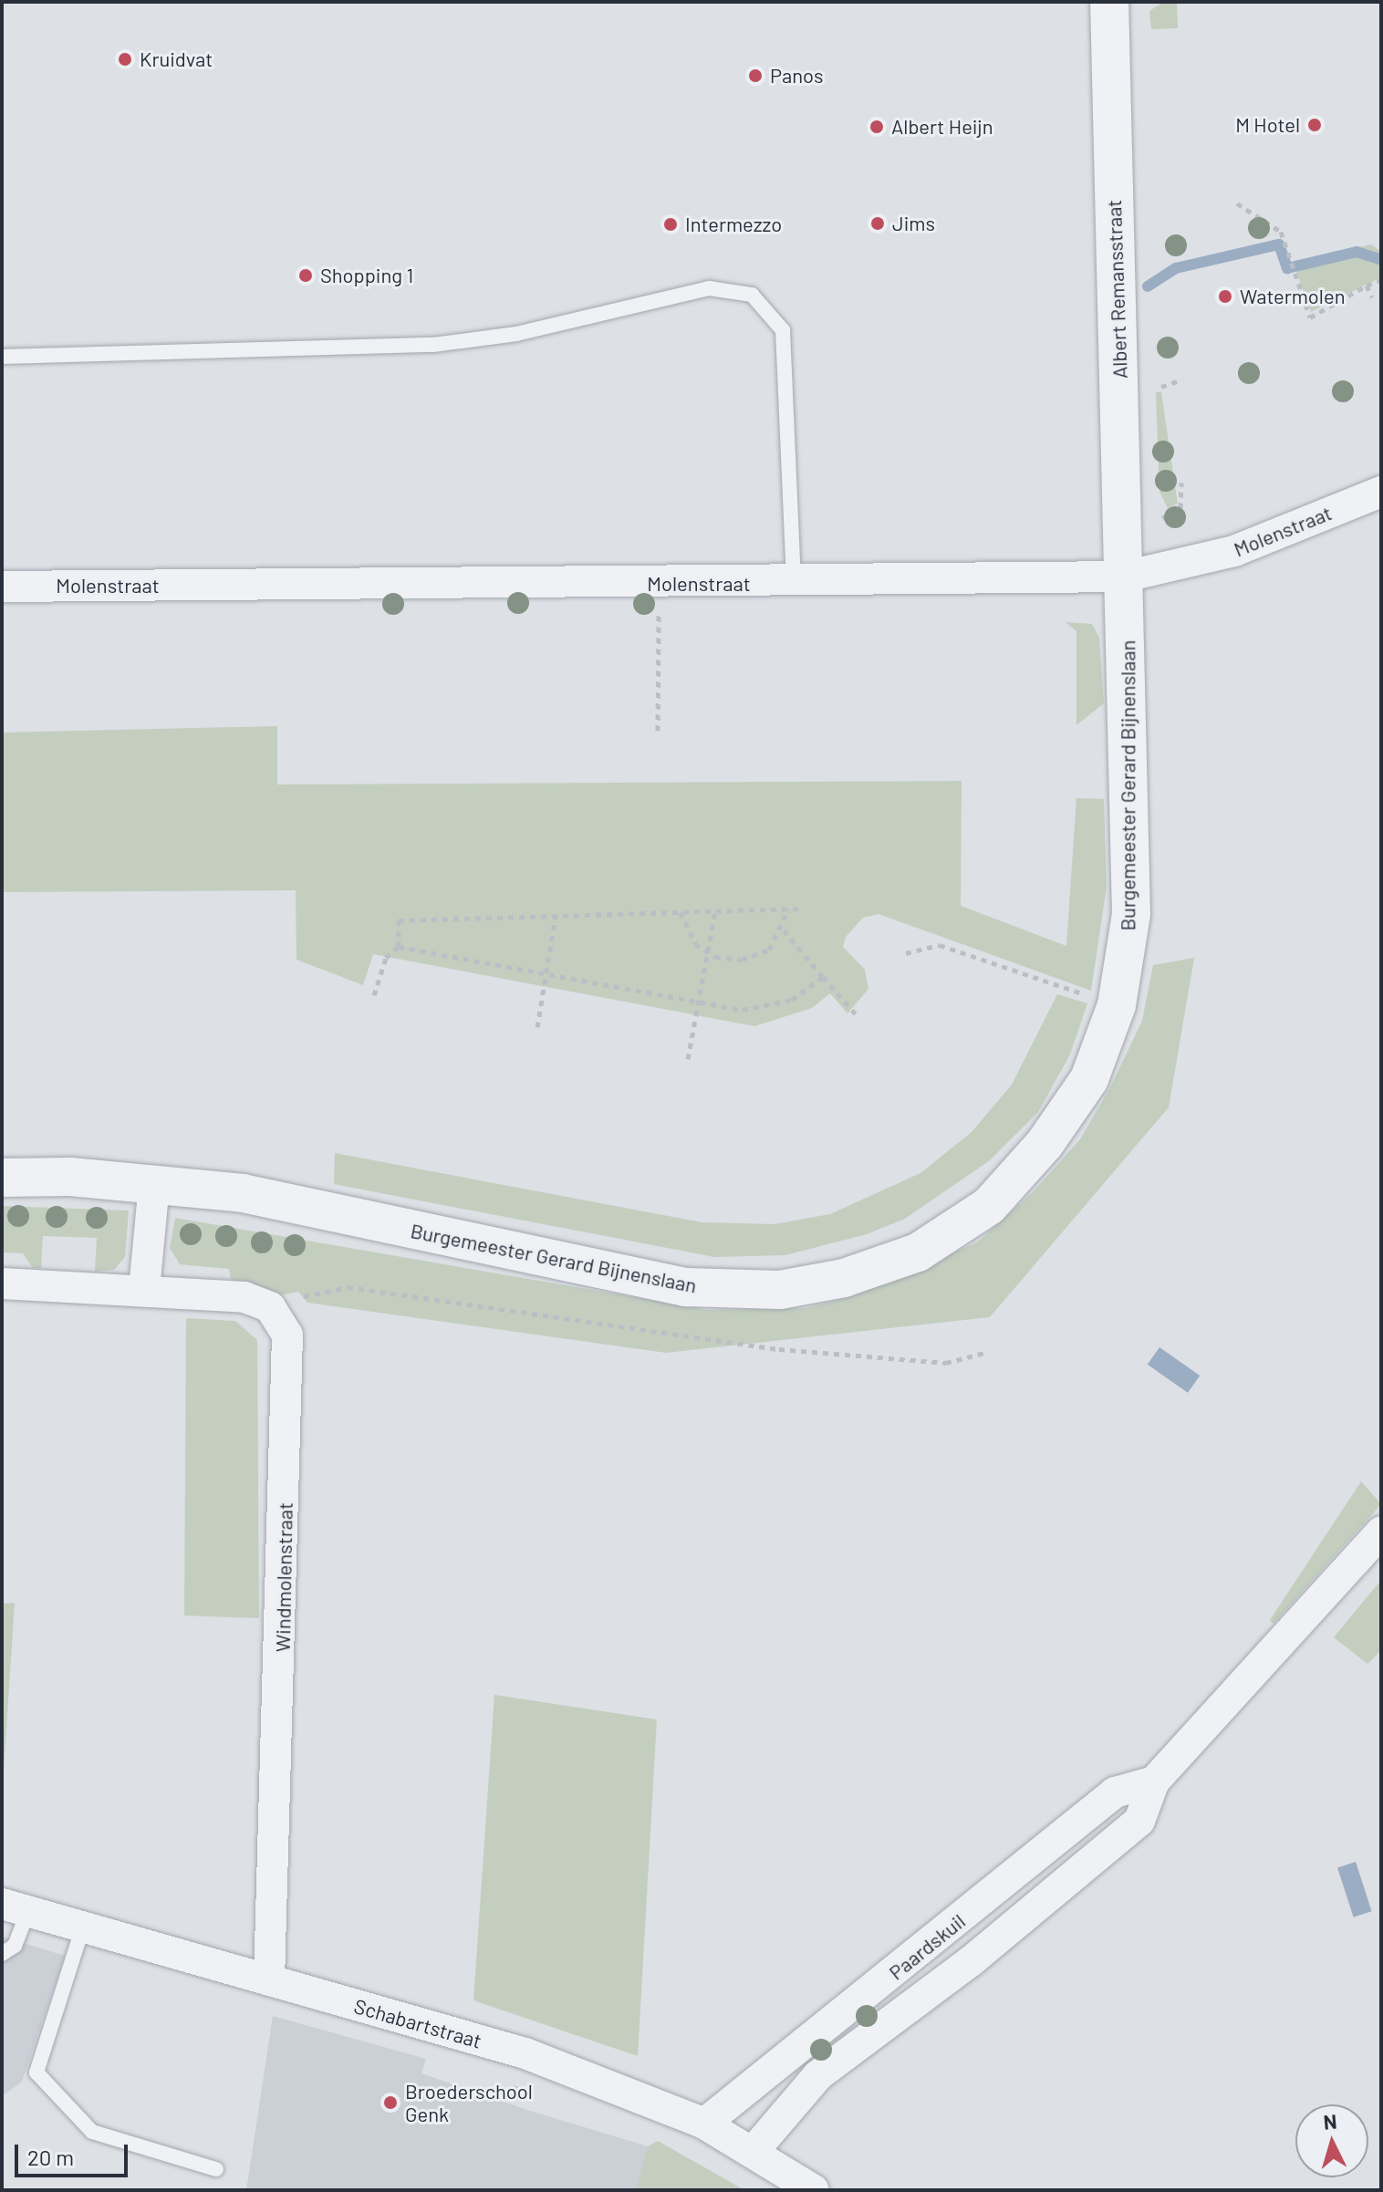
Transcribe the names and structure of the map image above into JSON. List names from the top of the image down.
{
  "streets": {
    "street": [
      "Albert Remansstraat",
      "Molenstraat",
      "Burgemeester Gerard Bijnenslaan",
      "Windmolenstraat",
      "Paardskuil",
      "Schabartstraat"
    ]
  },
  "crossings": [
    ["Albert Remansstraat", "Molenstraat"],
    ["Albert Remansstraat", "Burgemeester Gerard Bijnenslaan"],
    ["Molenstraat", "Burgemeester Gerard Bijnenslaan"],
    ["Windmolenstraat", "Schabartstraat"],
    ["Paardskuil", "Schabartstraat"]
  ],
  "places": [
    "Kruidvat",
    "Panos",
    "M Hotel",
    "Albert Heijn",
    "Jims",
    "Intermezzo",
    "Shopping 1",
    "Watermolen",
    "Broederschool Genk"
  ],
  "scale_bar": "20 m",
  "north": "top"
}
